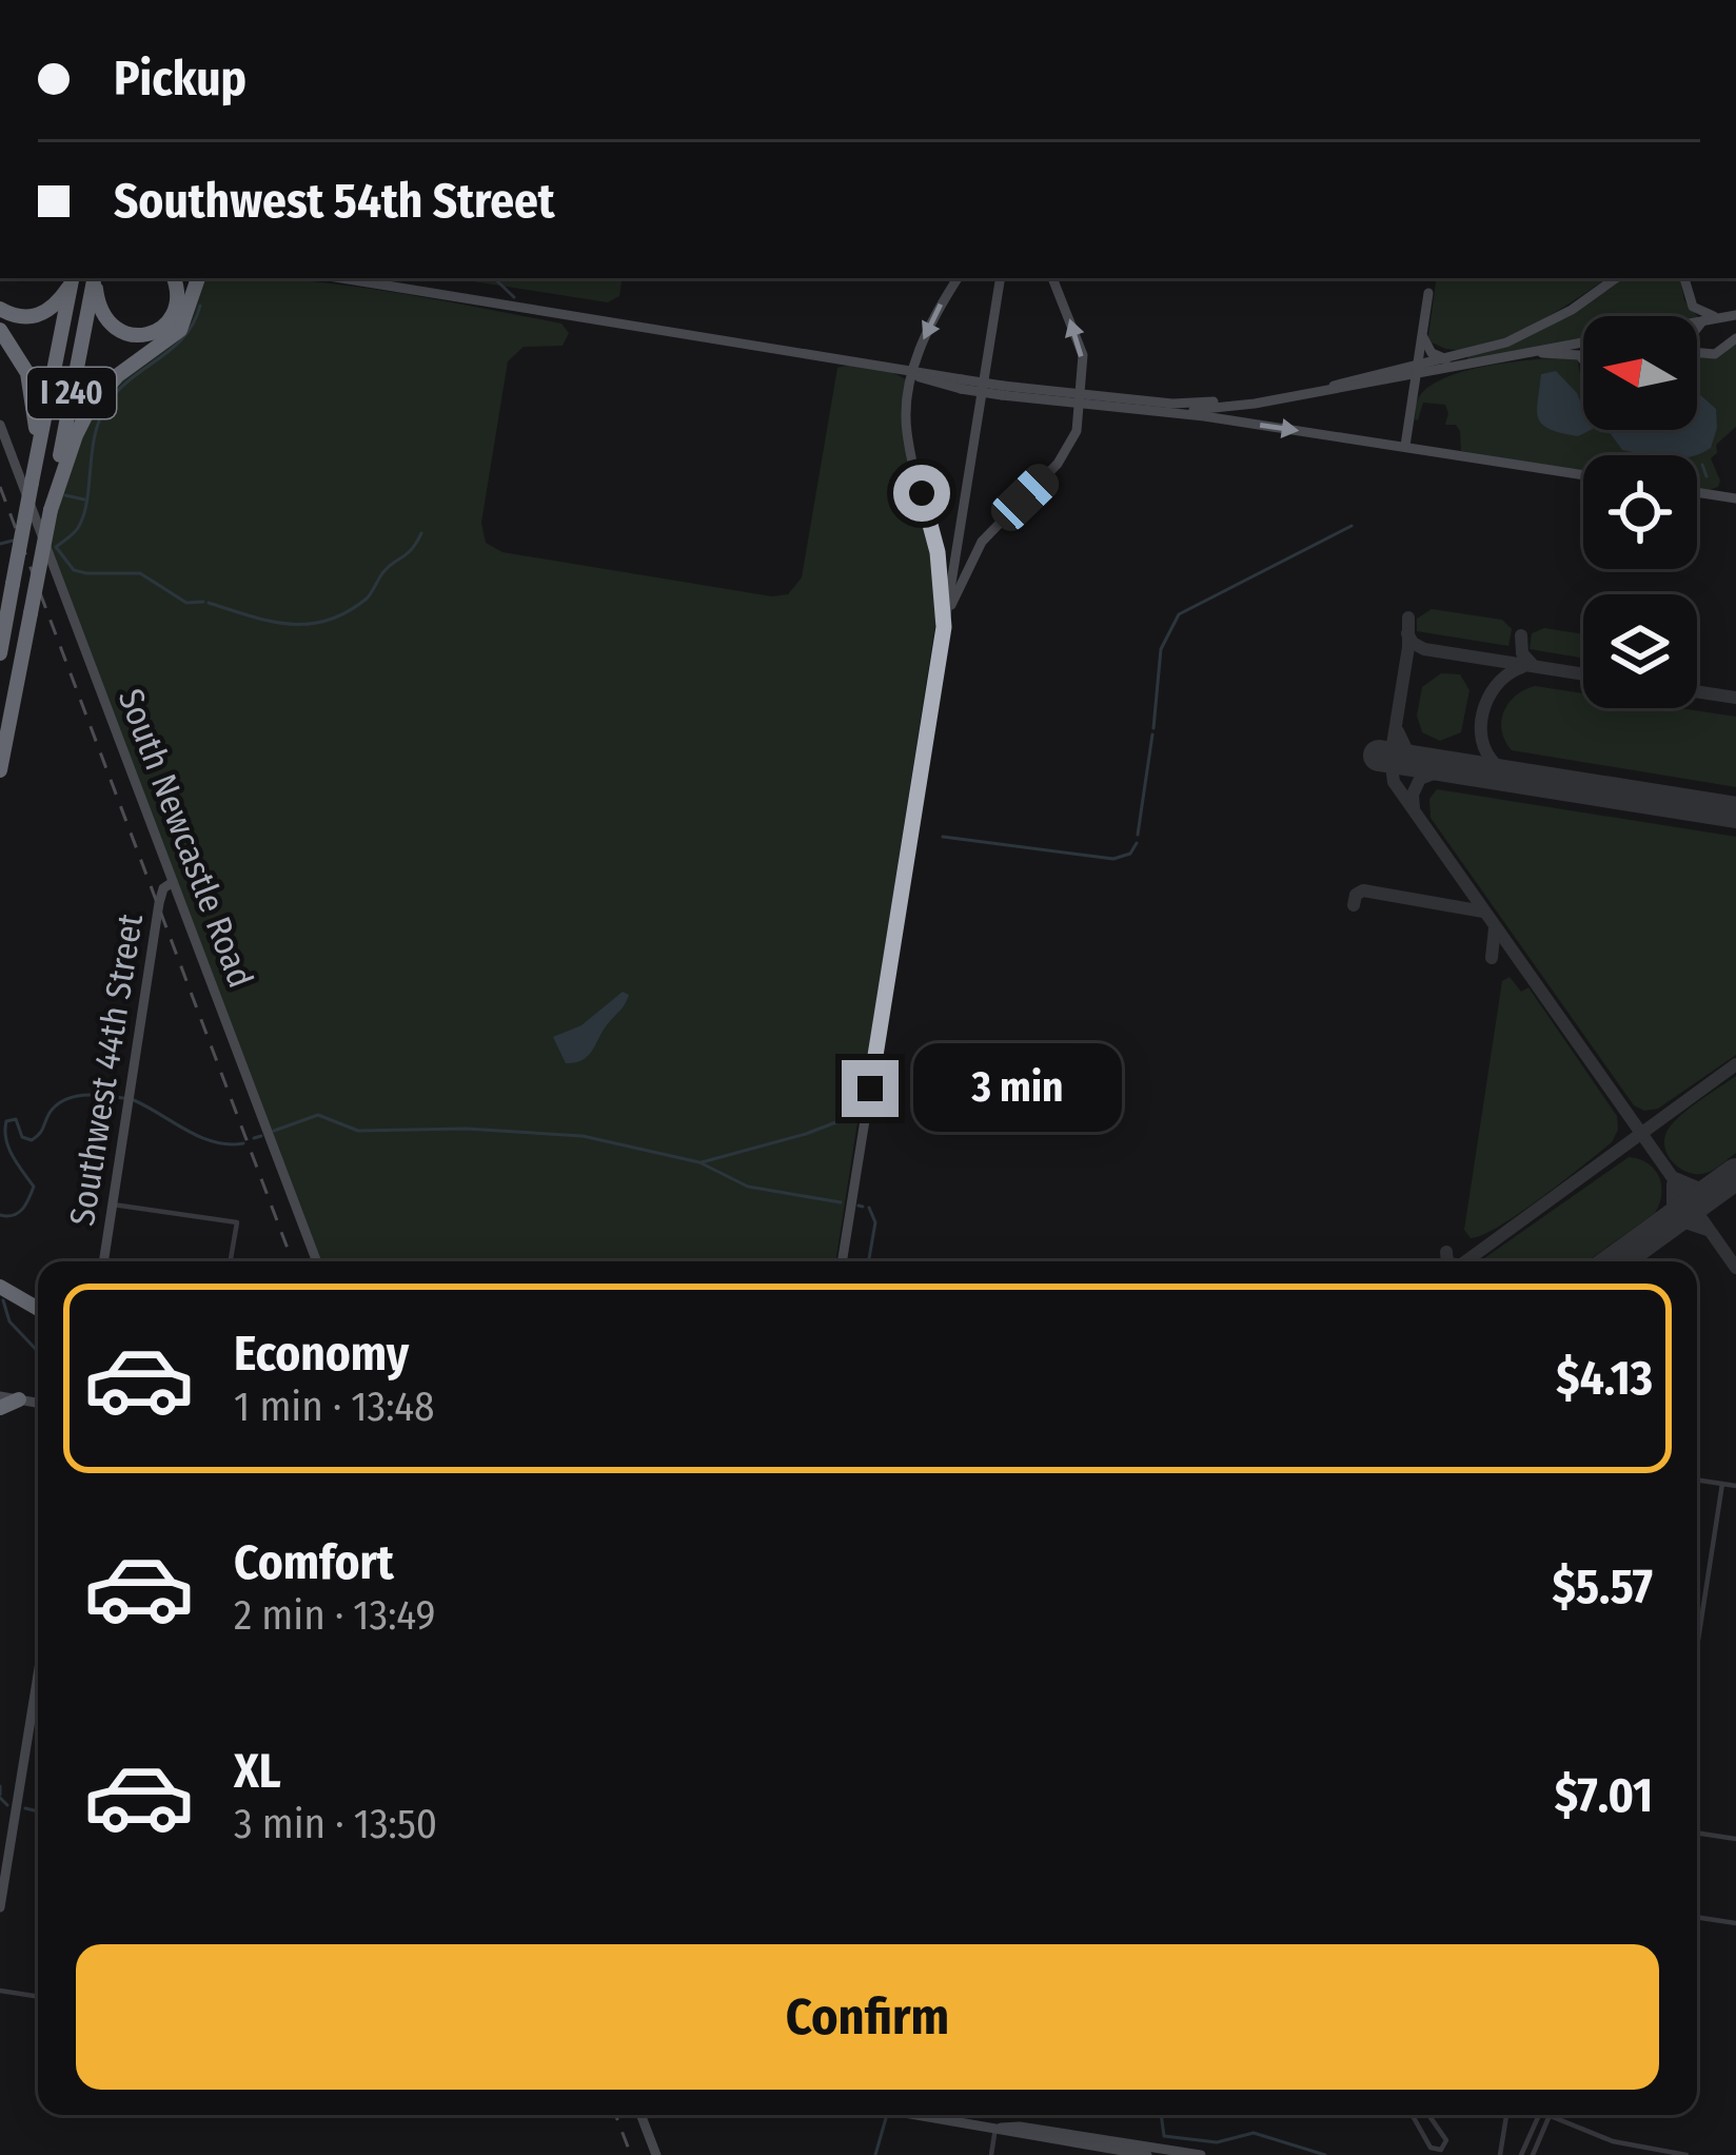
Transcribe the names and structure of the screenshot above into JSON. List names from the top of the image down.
{
  "streets": {
    "highway": ["I 240"],
    "main road": ["South Newcastle Road", "Southwest 44th Street"]
  },
  "crossings": [
    ["South Newcastle Road", "Southwest 44th Street"]
  ],
  "north": "left",
  "page": {
    "banner": ["Pickup", "Southwest 54th Street"],
    "bubble": "3 min",
    "list": [
      {
        "name": "Economy",
        "note": "1 min · 13:48",
        "value": "$4.13"
      },
      {
        "name": "Comfort",
        "note": "2 min · 13:49",
        "value": "$5.57"
      },
      {
        "name": "XL",
        "note": "3 min · 13:50",
        "value": "$7.01"
      }
    ],
    "buttons": "Confirm"
  }
}
